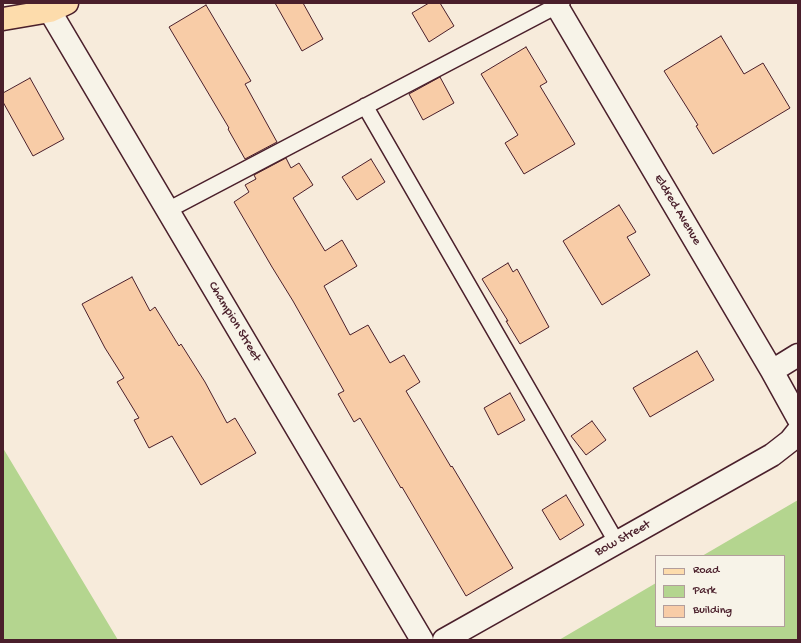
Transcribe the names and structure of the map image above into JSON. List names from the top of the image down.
{
  "streets": {
    "street": ["Eldred Avenue", "Champion Street", "Bow Street"]
  },
  "legend": ["Road", "Park", "Building"]
}
